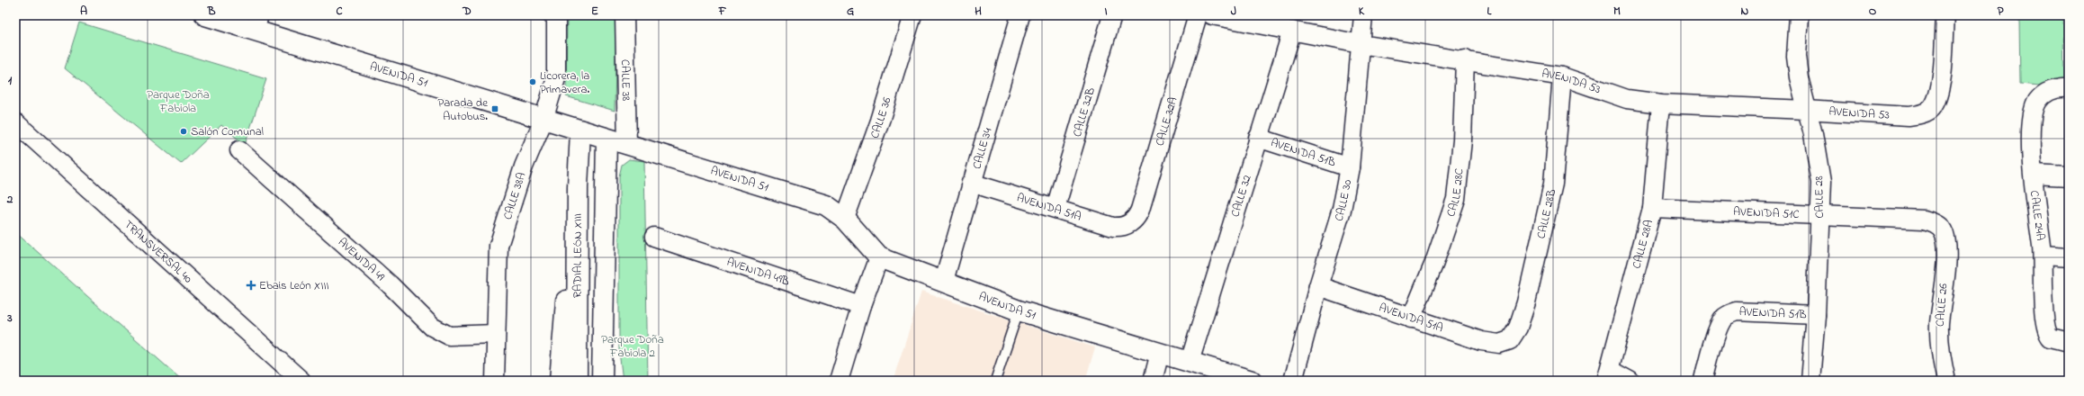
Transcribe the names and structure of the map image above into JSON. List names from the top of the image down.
{
  "streets": {
    "main road": ["AVENIDA 51", "RADIAL LEÓN XIII"],
    "street": [
      "CALLE 38",
      "AVENIDA 53",
      "CALLE 32B",
      "CALLE 36",
      "CALLE 32A",
      "CALLE 34",
      "AVENIDA 51B",
      "CALLE 28C",
      "CALLE 38A",
      "CALLE 32",
      "CALLE 28",
      "CALLE 30",
      "AVENIDA 51A",
      "AVENIDA 51C",
      "CALLE 28B",
      "CALLE 24A",
      "CALLE 28A",
      "TRANSVERSAL 40",
      "AVENIDA 49",
      "AVENIDA 49B",
      "CALLE 26"
    ]
  },
  "crossings": [
    ["AVENIDA 51", "CALLE 38"],
    ["AVENIDA 51", "CALLE 36"],
    ["AVENIDA 51", "CALLE 34"],
    ["AVENIDA 51", "CALLE 38A"],
    ["AVENIDA 51", "CALLE 32"],
    ["AVENIDA 51", "RADIAL LEÓN XIII"],
    ["AVENIDA 53", "CALLE 28C"],
    ["AVENIDA 53", "CALLE 32"],
    ["AVENIDA 53", "CALLE 28"],
    ["AVENIDA 53", "CALLE 30"],
    ["AVENIDA 53", "CALLE 28B"],
    ["AVENIDA 53", "CALLE 28A"],
    ["CALLE 32B", "AVENIDA 51A"],
    ["CALLE 32A", "AVENIDA 51A"],
    ["CALLE 34", "AVENIDA 51A"],
    ["AVENIDA 51B", "CALLE 32"],
    ["AVENIDA 51B", "CALLE 28"],
    ["AVENIDA 51B", "CALLE 30"],
    ["CALLE 28C", "AVENIDA 51A"],
    ["CALLE 38A", "AVENIDA 49"],
    ["CALLE 28", "AVENIDA 51C"],
    ["CALLE 30", "AVENIDA 51A"],
    ["AVENIDA 51A", "CALLE 28B"],
    ["AVENIDA 51C", "CALLE 28A"],
    ["AVENIDA 51C", "CALLE 26"]
  ],
  "parks": ["Parque Doña Fabiola", "Parque Doña Fabiola 2"],
  "places": {
    "other": ["Licorera, la Primavera.", "Salón Comunal"],
    "transit": ["Parada de Autobus."],
    "health": ["Ebais León XIII"]
  },
  "grid": {
    "columns": [
      "A",
      "B",
      "C",
      "D",
      "E",
      "F",
      "G",
      "H",
      "I",
      "J",
      "K",
      "L",
      "M",
      "N",
      "O",
      "P"
    ],
    "rows": ["1", "2", "3"]
  }
}
